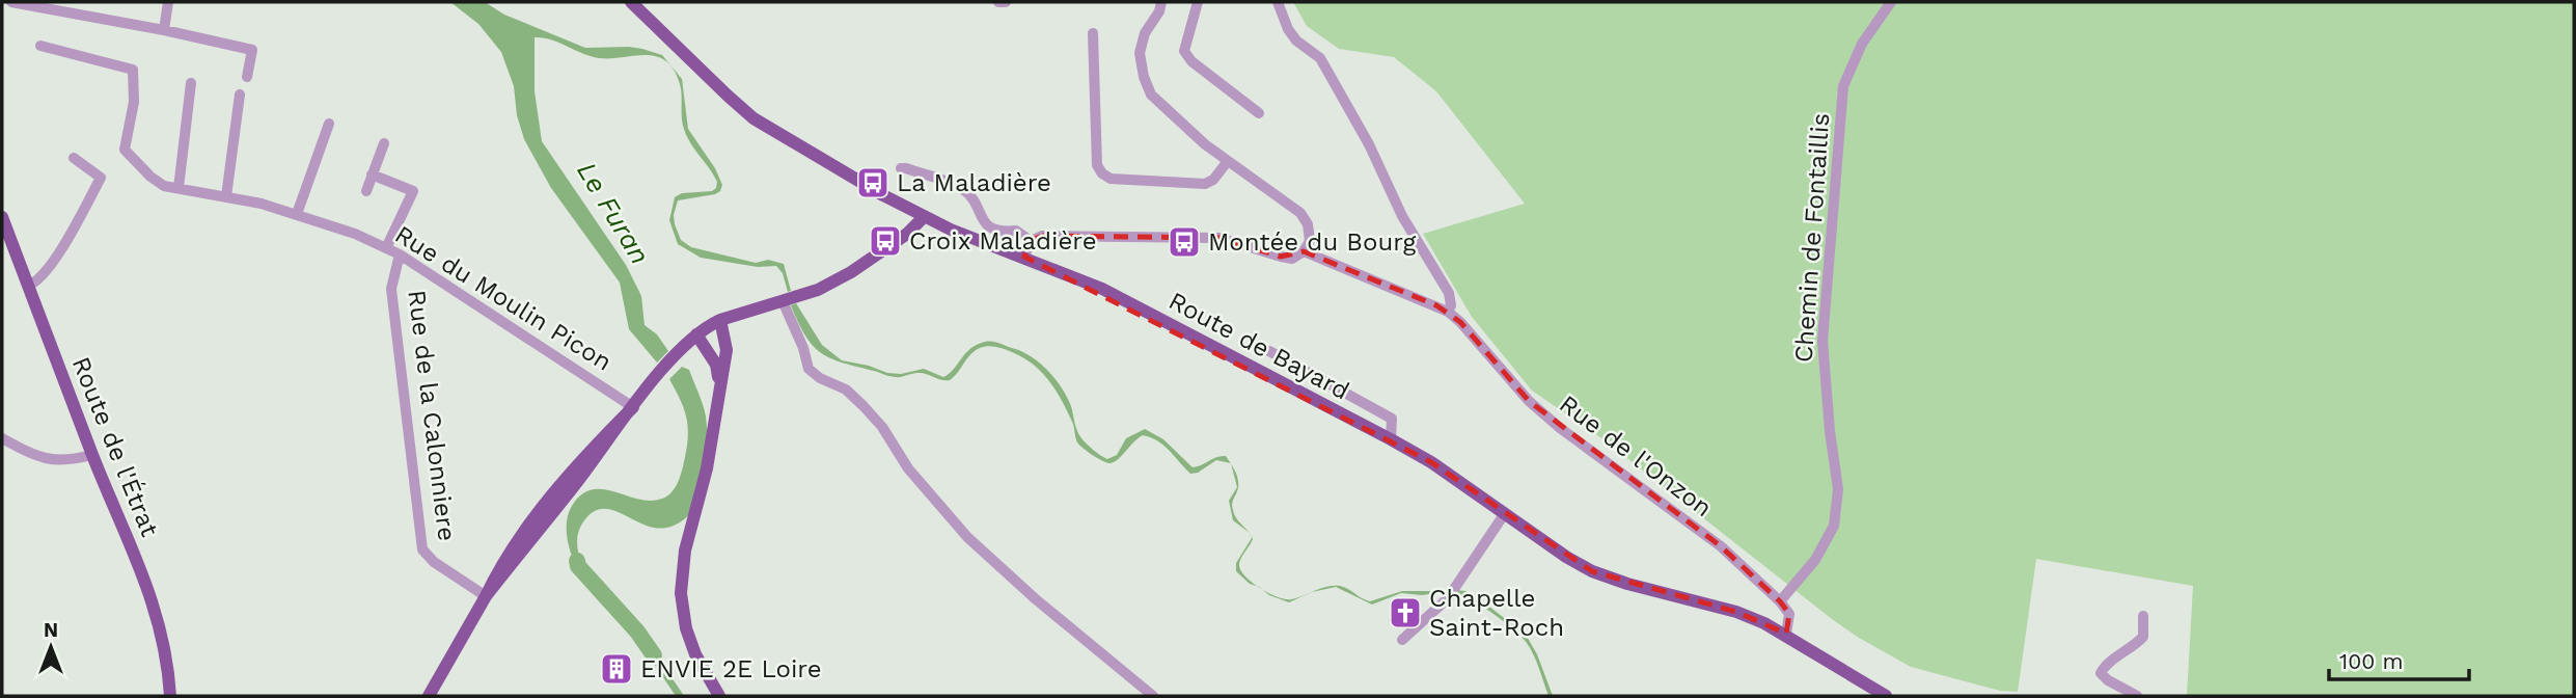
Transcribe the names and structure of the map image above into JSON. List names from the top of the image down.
{
  "streets": {
    "main road": ["Route de Bayard", "Route de l'Étrat"],
    "street": [
      "Chemin de Fontaillis",
      "Rue du Moulin Picon",
      "Rue de la Calonniere",
      "Rue de l'Onzon"
    ]
  },
  "crossings": [
    ["Chemin de Fontaillis", "Rue de l'Onzon"],
    ["Rue du Moulin Picon", "Rue de la Calonniere"]
  ],
  "water": ["Le Furan"],
  "places": {
    "bus stop": ["La Maladière", "Croix Maladière", "Montée du Bourg"],
    "church": ["Chapelle Saint-Roch"],
    "building": ["ENVIE 2E Loire"]
  },
  "scale_bar": "100 m",
  "north": "top"
}
